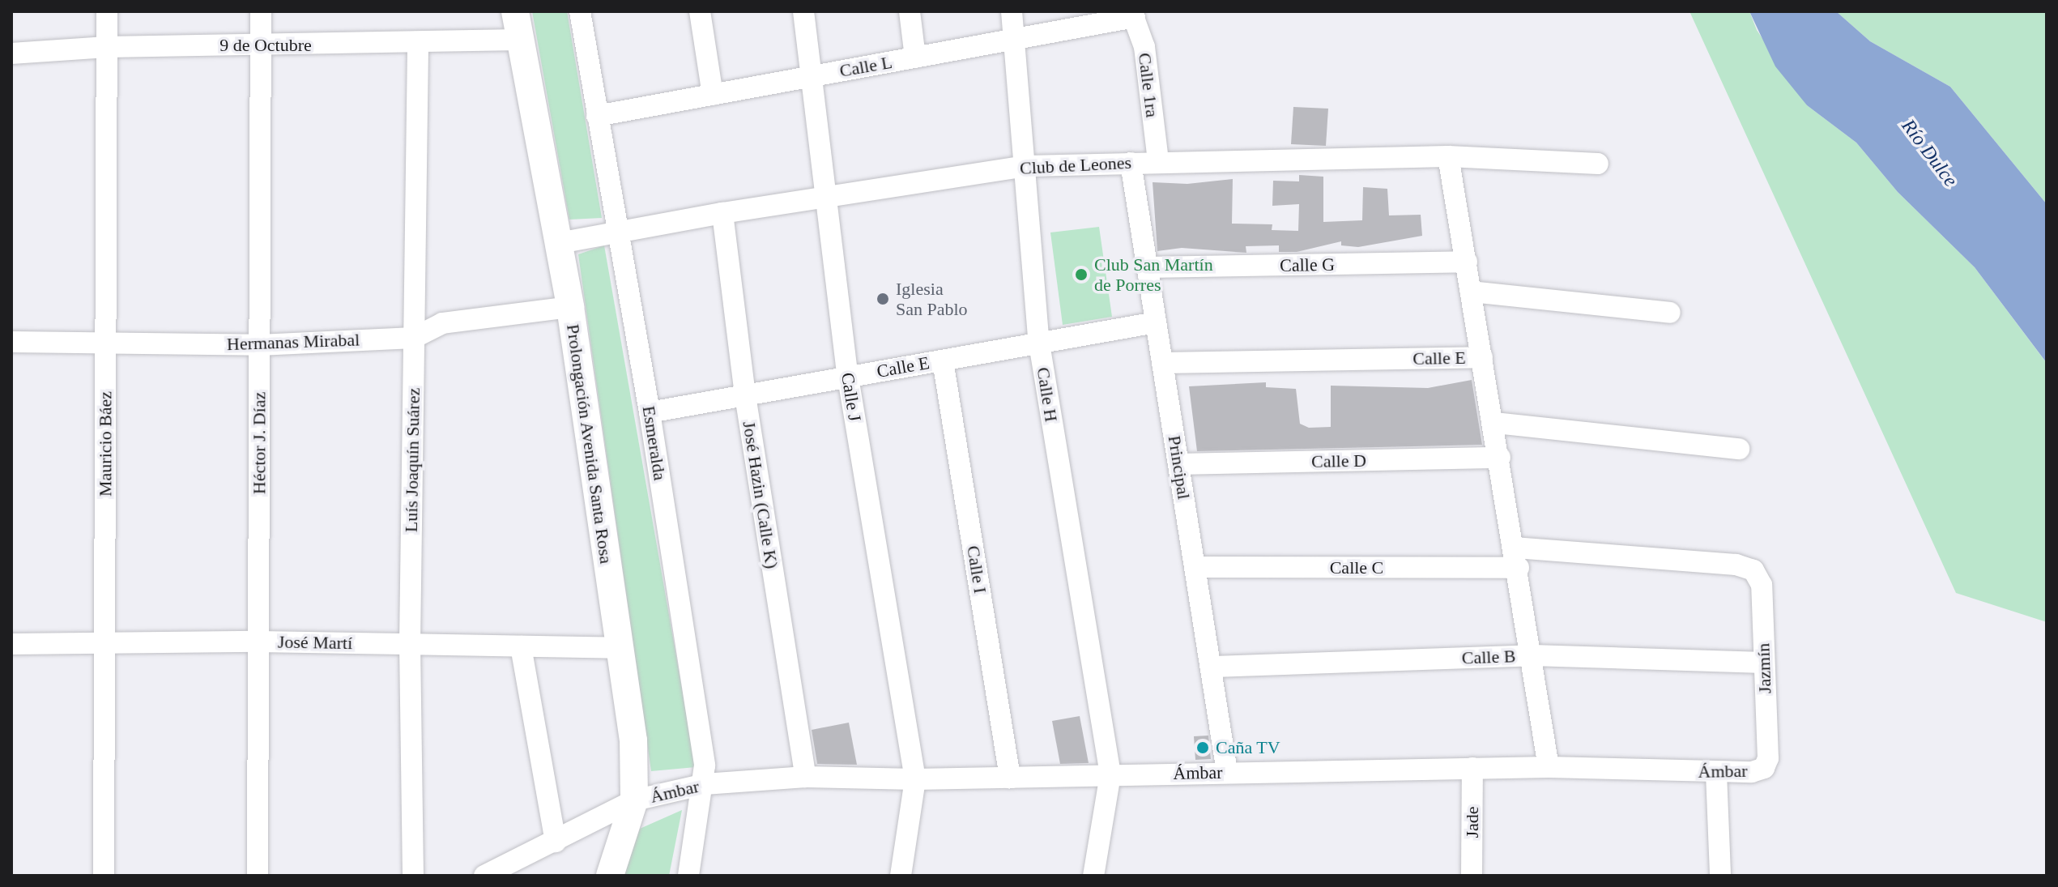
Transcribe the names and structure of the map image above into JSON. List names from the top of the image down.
{
  "streets": {
    "main road": ["Prolongación Avenida Santa Rosa"],
    "street": [
      "9 de Octubre",
      "Calle L",
      "Calle 1ra",
      "Club de Leones",
      "Calle G",
      "Hermanas Mirabal",
      "Calle E",
      "Calle H",
      "Calle J",
      "Héctor J. Díaz",
      "Esmeralda",
      "Mauricio Báez",
      "Luís Joaquín Suárez",
      "Calle D",
      "Principal",
      "José Hazin (Calle K)",
      "Calle C",
      "Calle I",
      "José Martí",
      "Calle B",
      "Jazmín",
      "Ámbar",
      "Jade"
    ]
  },
  "crossings": [
    ["9 de Octubre", "Héctor J. Díaz"],
    ["9 de Octubre", "Mauricio Báez"],
    ["9 de Octubre", "Prolongación Avenida Santa Rosa"],
    ["9 de Octubre", "Luís Joaquín Suárez"],
    ["Calle L", "Calle 1ra"],
    ["Calle L", "Calle H"],
    ["Calle L", "Calle J"],
    ["Calle L", "Esmeralda"],
    ["Calle 1ra", "Club de Leones"],
    ["Club de Leones", "Calle H"],
    ["Club de Leones", "Calle J"],
    ["Club de Leones", "Esmeralda"],
    ["Club de Leones", "Prolongación Avenida Santa Rosa"],
    ["Club de Leones", "Principal"],
    ["Club de Leones", "José Hazin (Calle K)"],
    ["Calle G", "Principal"],
    ["Hermanas Mirabal", "Héctor J. Díaz"],
    ["Hermanas Mirabal", "Mauricio Báez"],
    ["Hermanas Mirabal", "Prolongación Avenida Santa Rosa"],
    ["Hermanas Mirabal", "Luís Joaquín Suárez"],
    ["Calle E", "Calle H"],
    ["Calle E", "Calle J"],
    ["Calle E", "Esmeralda"],
    ["Calle E", "Principal"],
    ["Calle E", "José Hazin (Calle K)"],
    ["Calle E", "Calle I"],
    ["Calle H", "Ámbar"],
    ["Calle J", "Ámbar"],
    ["Héctor J. Díaz", "José Martí"],
    ["Esmeralda", "Ámbar"],
    ["Mauricio Báez", "José Martí"],
    ["Prolongación Avenida Santa Rosa", "José Martí"],
    ["Prolongación Avenida Santa Rosa", "Ámbar"],
    ["Luís Joaquín Suárez", "José Martí"],
    ["Calle D", "Principal"],
    ["Principal", "Calle C"],
    ["Principal", "Calle B"],
    ["Principal", "Ámbar"],
    ["José Hazin (Calle K)", "Ámbar"],
    ["Calle C", "Jazmín"],
    ["Calle I", "Ámbar"],
    ["Calle B", "Jazmín"],
    ["Jazmín", "Ámbar"],
    ["Ámbar", "Jade"]
  ],
  "water": ["Río Dulce"],
  "places": ["Club San Martín de Porres", "Iglesia San Pablo", "Caña TV"]
}
